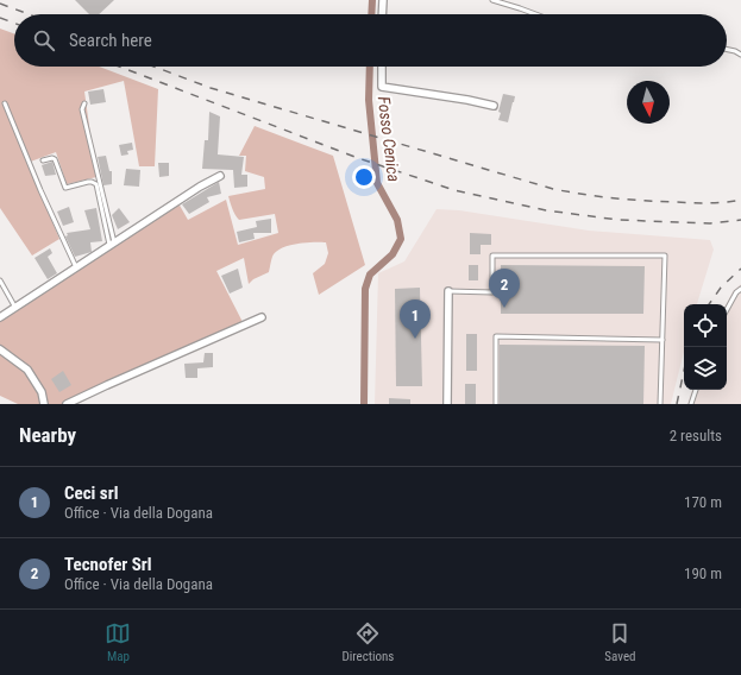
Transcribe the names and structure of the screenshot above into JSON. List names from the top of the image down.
{
  "water": ["Fosso Cenica"],
  "north": "bottom",
  "page": {
    "search": "Search here",
    "pins": ["2", "1"],
    "heading": ["Nearby", "2 results"],
    "list": [
      {
        "mark": "1",
        "name": "Ceci srl",
        "note": "Office · Via della Dogana",
        "value": "170 m"
      },
      {
        "mark": "2",
        "name": "Tecnofer Srl",
        "note": "Office · Via della Dogana",
        "value": "190 m"
      }
    ],
    "nav": ["Map", "Directions", "Saved"]
  }
}
